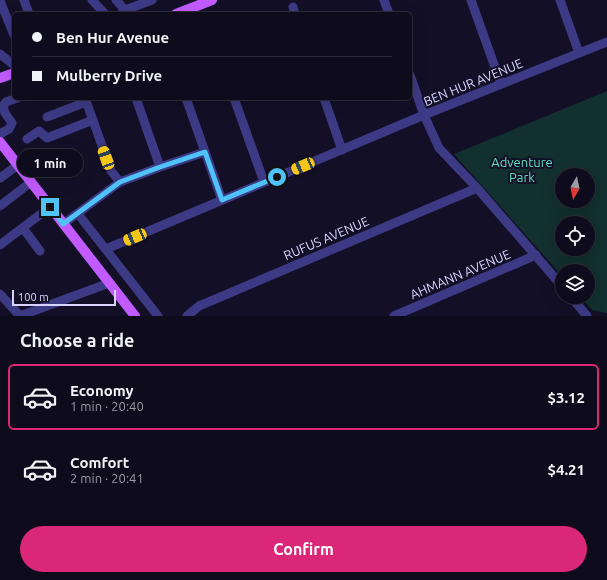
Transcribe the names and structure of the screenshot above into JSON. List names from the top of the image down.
{
  "streets": {
    "street": ["BEN HUR AVENUE", "RUFUS AVENUE", "AHMANN AVENUE"]
  },
  "parks": ["Adventure Park"],
  "scale_bar": "100 m",
  "north": "bottom",
  "page": {
    "banner": ["Ben Hur Avenue", "Mulberry Drive"],
    "bubble": "1 min",
    "scale": "100 m",
    "heading": "Choose a ride",
    "list": [
      {
        "name": "Economy",
        "note": "1 min · 20:40",
        "value": "$3.12"
      },
      {
        "name": "Comfort",
        "note": "2 min · 20:41",
        "value": "$4.21"
      }
    ],
    "buttons": "Confirm"
  }
}
